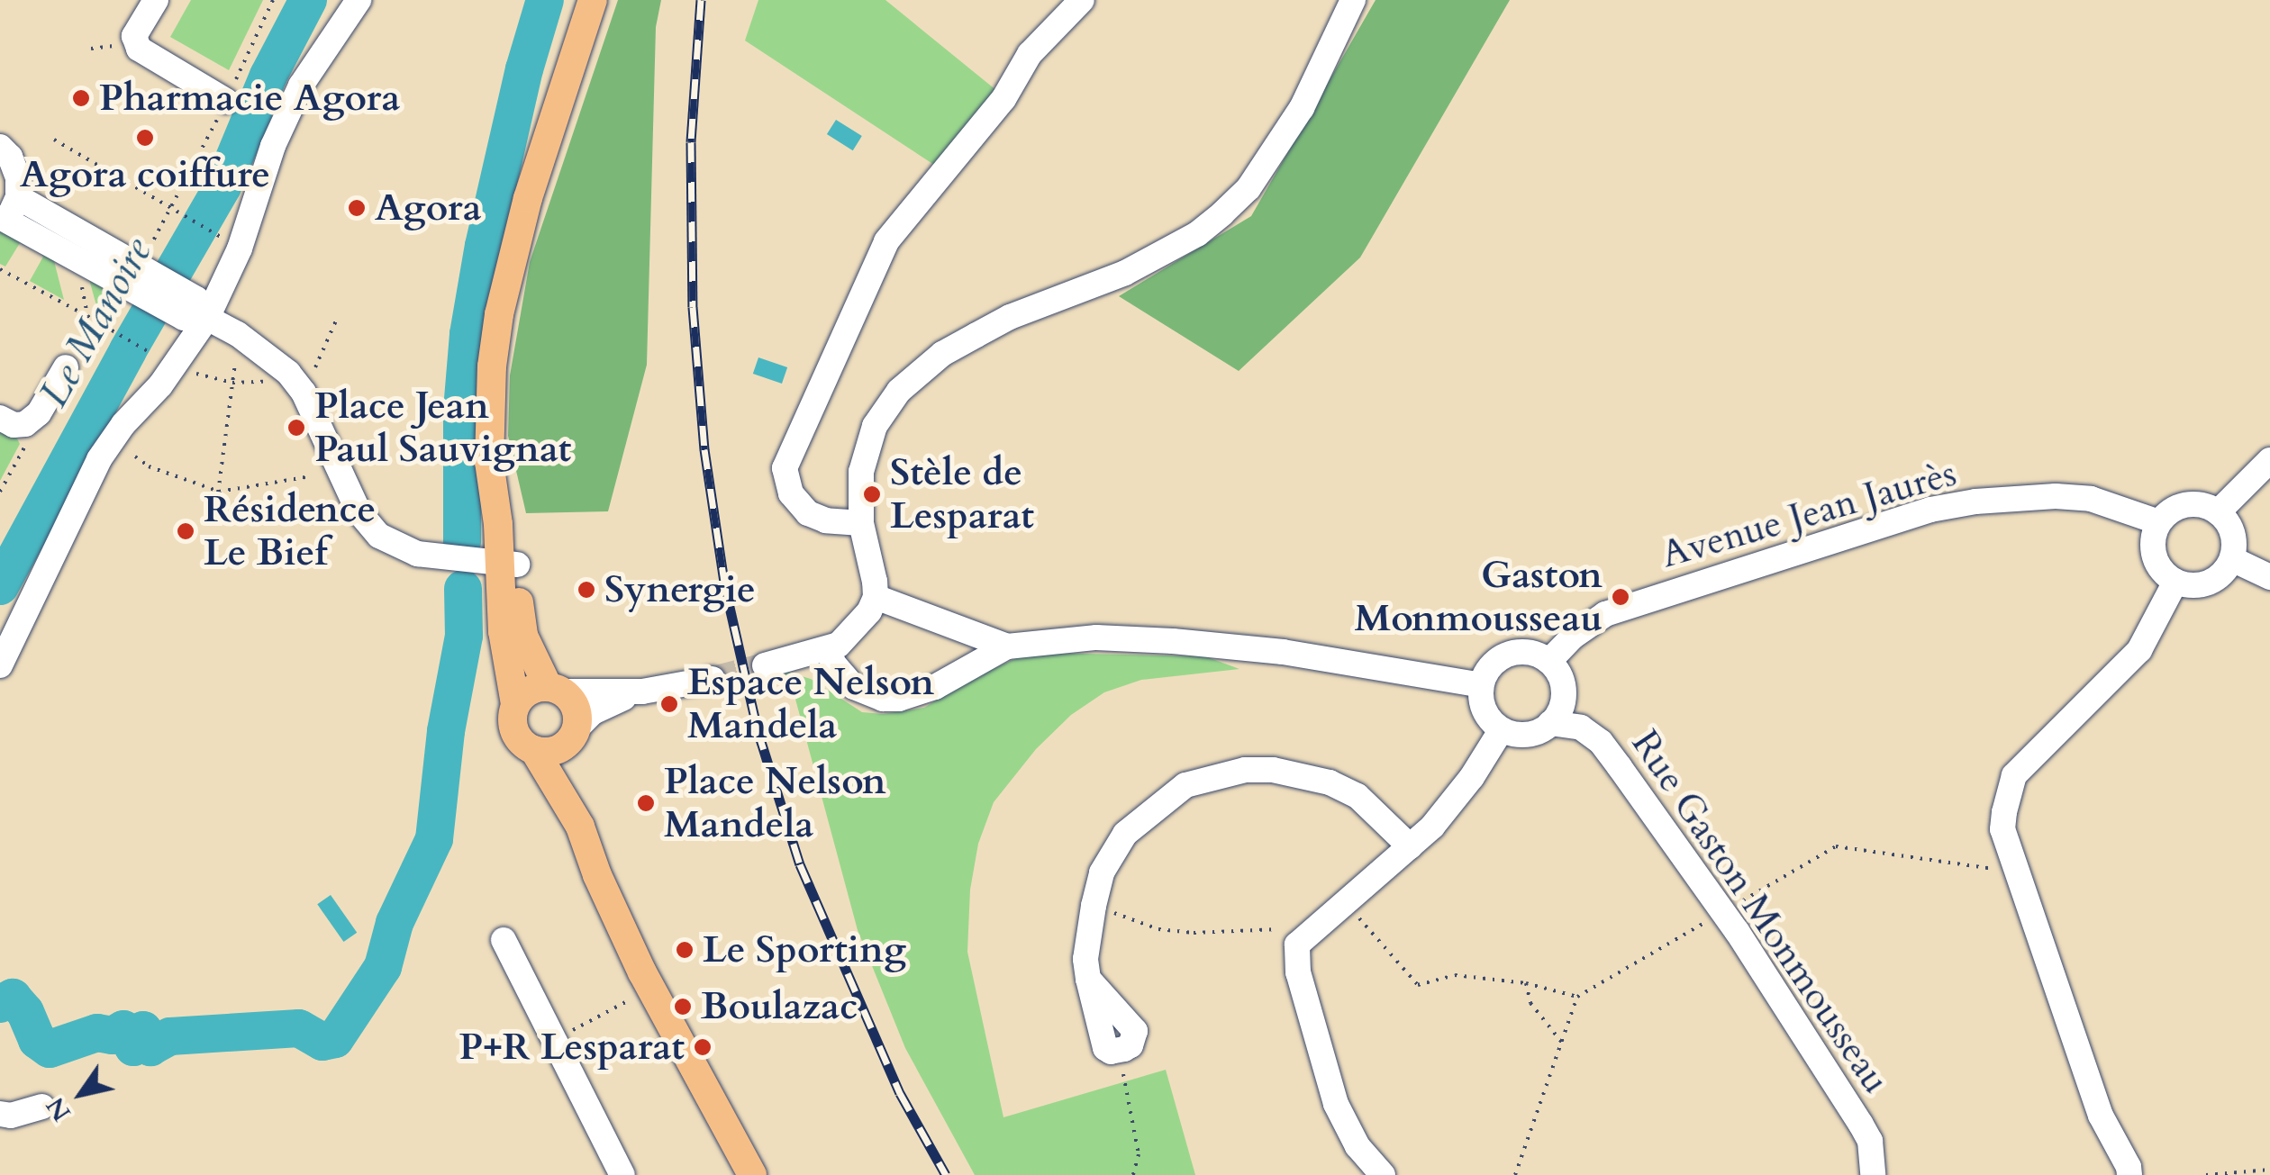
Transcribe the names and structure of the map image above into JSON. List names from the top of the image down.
{
  "streets": {
    "street": ["Avenue Jean Jaurès", "Rue Gaston Monmousseau"]
  },
  "crossings": [
    ["Avenue Jean Jaurès", "Rue Gaston Monmousseau"]
  ],
  "water": ["Le Manoire"],
  "places": [
    "Pharmacie Agora",
    "Agora coiffure",
    "Agora",
    "Place Jean Paul Sauvignat",
    "Stèle de Lesparat",
    "Résidence Le Bief",
    "Synergie",
    "Gaston Monmousseau",
    "Espace Nelson Mandela",
    "Place Nelson Mandela",
    "Le Sporting",
    "Boulazac",
    "P+R Lesparat"
  ],
  "north": "bottom left"
}
